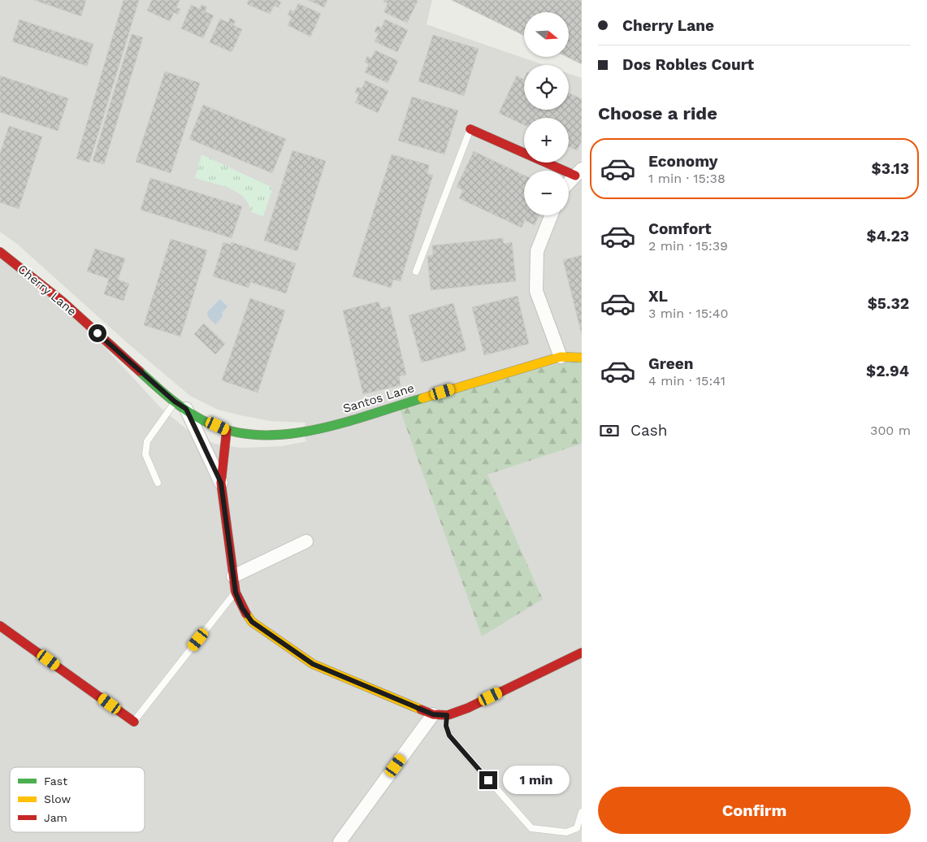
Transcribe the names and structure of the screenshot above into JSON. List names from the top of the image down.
{
  "streets": {
    "street": ["Cherry Lane", "Santos Lane"]
  },
  "crossings": [
    ["Cherry Lane", "Santos Lane"]
  ],
  "legend": ["Fast", "Slow", "Jam"],
  "north": "right",
  "page": {
    "banner": ["Cherry Lane", "Dos Robles Court"],
    "map_buttons": ["+", "−"],
    "heading": "Choose a ride",
    "list": [
      {
        "name": "Economy",
        "note": "1 min · 15:38",
        "value": "$3.13"
      },
      {
        "name": "Comfort",
        "note": "2 min · 15:39",
        "value": "$4.23"
      },
      {
        "name": "XL",
        "note": "3 min · 15:40",
        "value": "$5.32"
      },
      {
        "name": "Green",
        "note": "4 min · 15:41",
        "value": "$2.94"
      }
    ],
    "pay": ["Cash", "300 m"],
    "bubble": "1 min",
    "buttons": "Confirm"
  }
}
